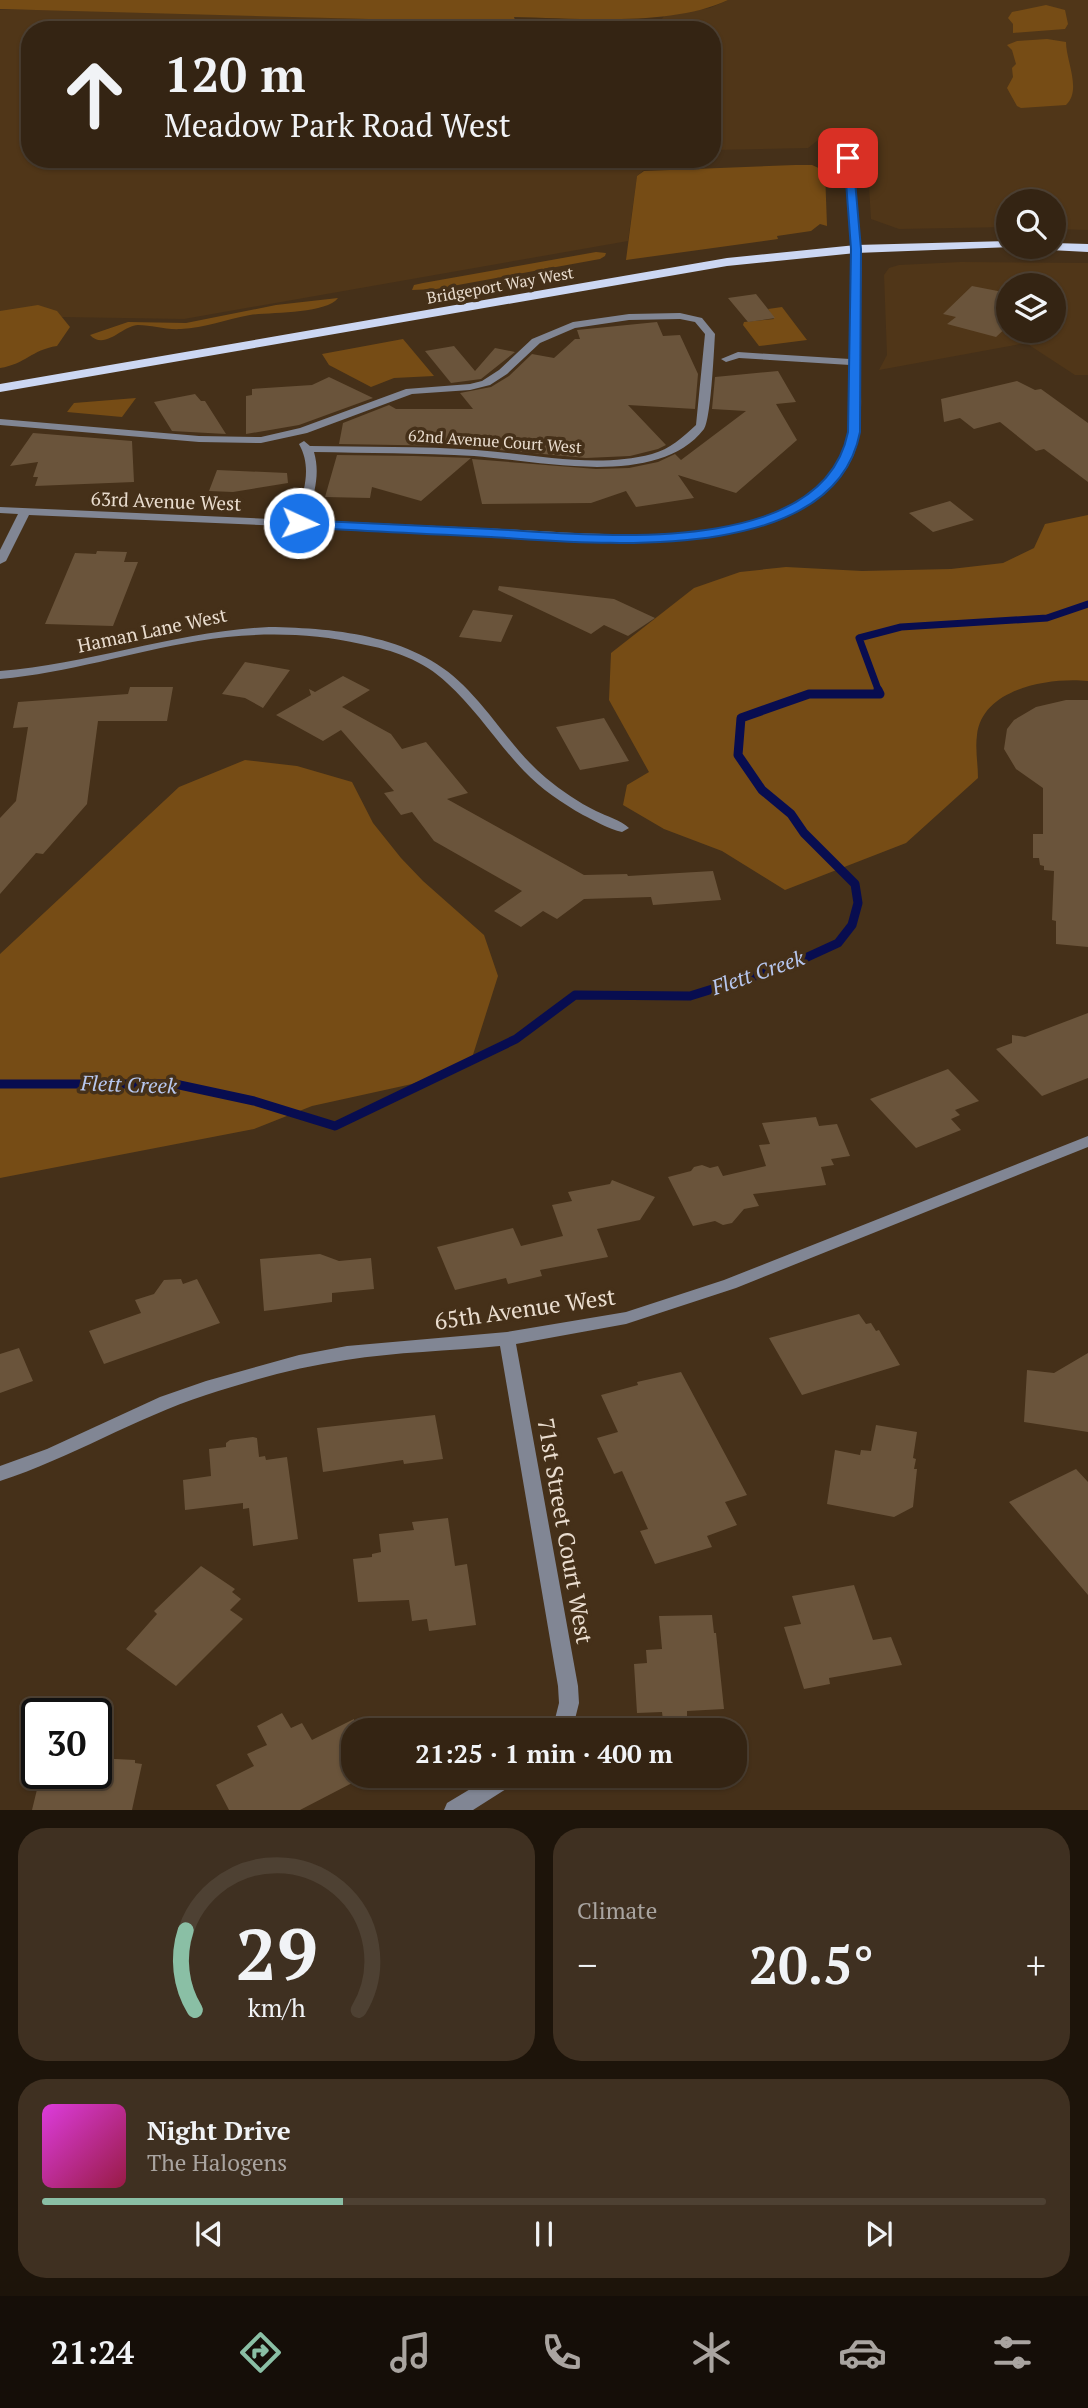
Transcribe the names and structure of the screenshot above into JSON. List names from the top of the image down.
{
  "streets": {
    "main road": ["Bridgeport Way West"],
    "street": [
      "62nd Avenue Court West",
      "63rd Avenue West",
      "Haman Lane West",
      "65th Avenue West",
      "71st Street Court West"
    ]
  },
  "crossings": [
    ["Bridgeport Way West", "63rd Avenue West"],
    ["65th Avenue West", "71st Street Court West"]
  ],
  "water": ["Flett Creek"],
  "page": {
    "turn": ["120 m", "Meadow Park Road West"],
    "limit": "30",
    "trip": "21:25 · 1 min · 400 m",
    "tile": "Climate",
    "heat": ["−", "20.5°", "+"],
    "song": ["Night Drive", "The Halogens"],
    "tabs": "21:24",
    "gauge": ["29", "km/h"]
  }
}
